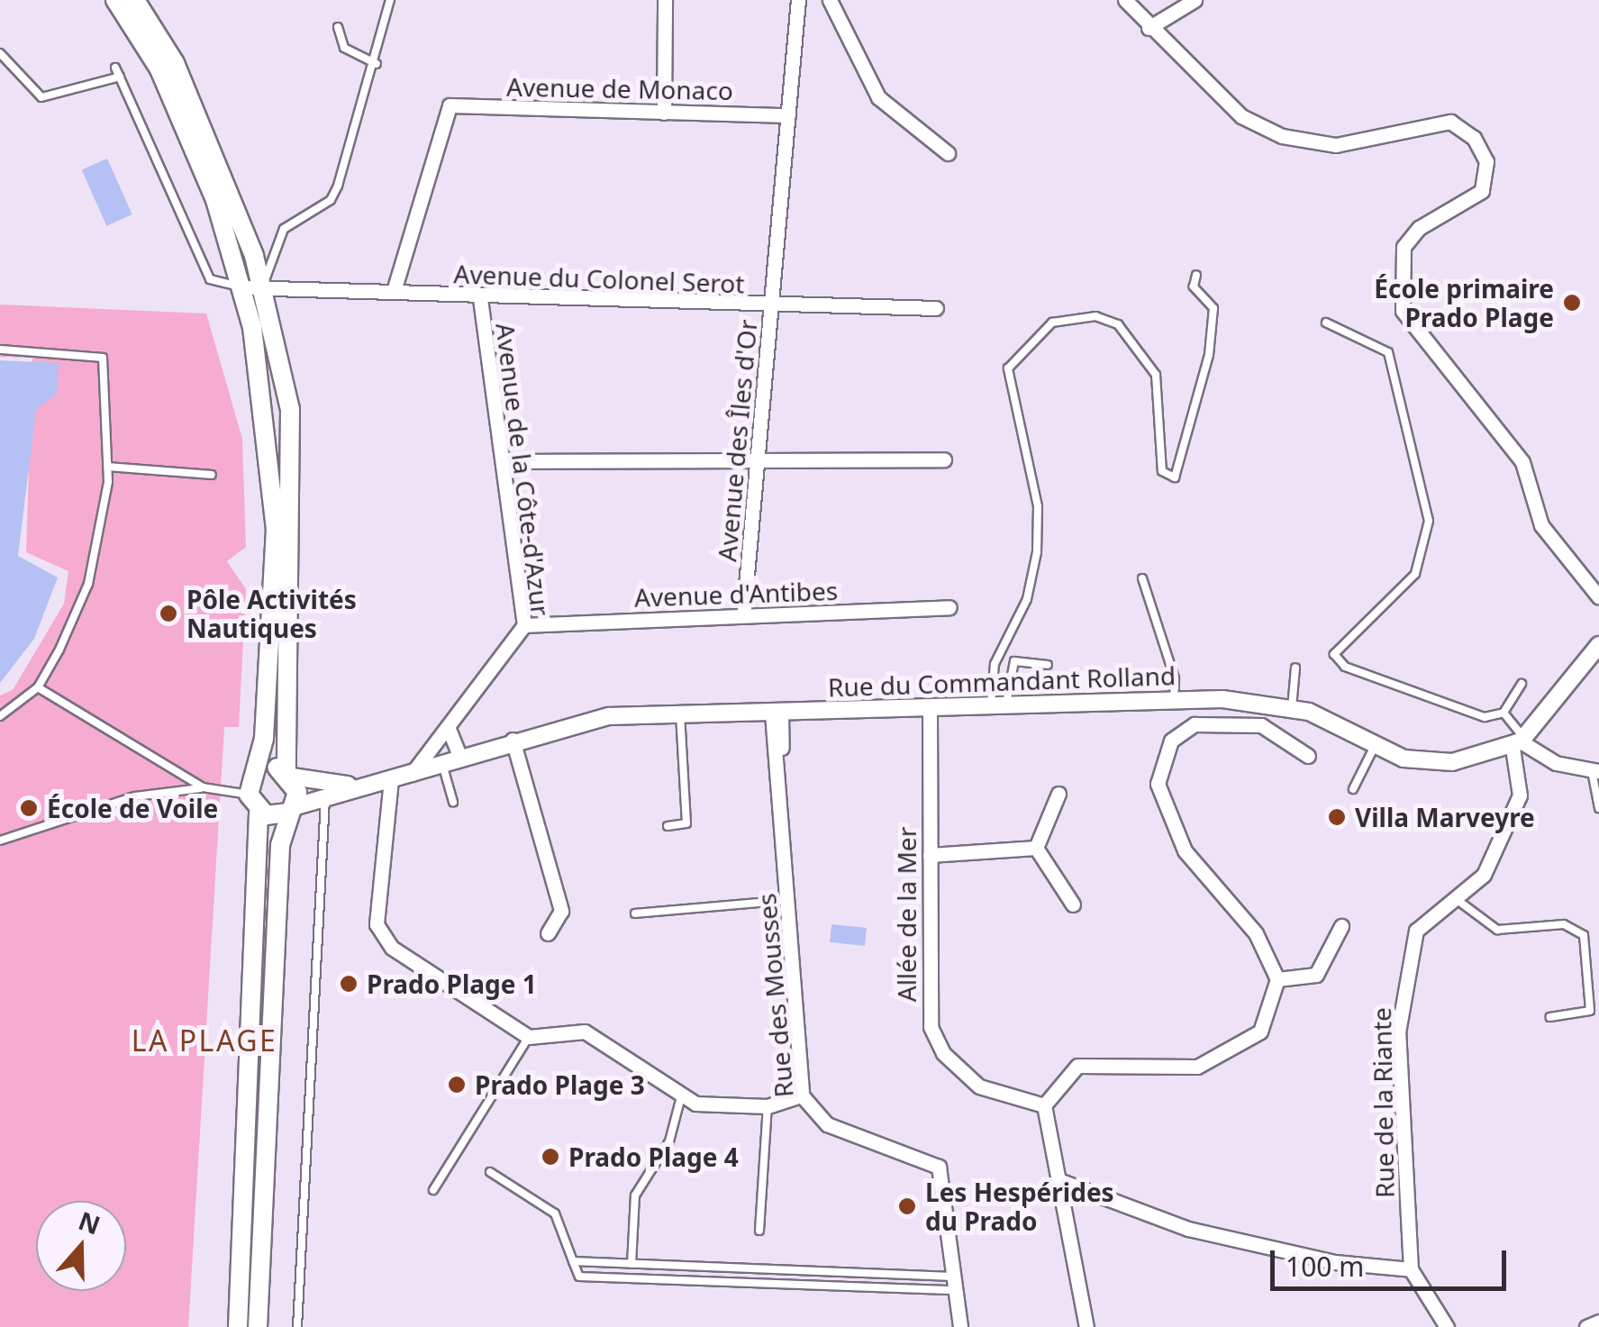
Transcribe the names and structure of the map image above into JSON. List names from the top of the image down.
{
  "streets": {
    "street": [
      "Avenue de Monaco",
      "Avenue du Colonel Serot",
      "Avenue des Îles d'Or",
      "Avenue de la Côte-d'Azur",
      "Avenue d'Antibes",
      "Rue du Commandant Rolland",
      "Allée de la Mer",
      "Rue des Mousses",
      "Rue de la Riante"
    ]
  },
  "crossings": [
    ["Avenue de Monaco", "Avenue du Colonel Serot"],
    ["Avenue de Monaco", "Avenue des Îles d'Or"],
    ["Avenue du Colonel Serot", "Avenue des Îles d'Or"],
    ["Avenue du Colonel Serot", "Avenue de la Côte-d'Azur"],
    ["Avenue des Îles d'Or", "Avenue d'Antibes"],
    ["Avenue de la Côte-d'Azur", "Avenue d'Antibes"],
    ["Avenue de la Côte-d'Azur", "Rue du Commandant Rolland"],
    ["Rue du Commandant Rolland", "Allée de la Mer"],
    ["Rue du Commandant Rolland", "Rue des Mousses"],
    ["Rue du Commandant Rolland", "Rue de la Riante"]
  ],
  "districts": ["LA PLAGE"],
  "places": [
    "École primaire Prado Plage",
    "Pôle Activités Nautiques",
    "École de Voile",
    "Villa Marveyre",
    "Prado Plage 1",
    "Prado Plage 3",
    "Prado Plage 4",
    "Les Hespérides du Prado"
  ],
  "scale_bar": "100 m",
  "north": "top"
}
